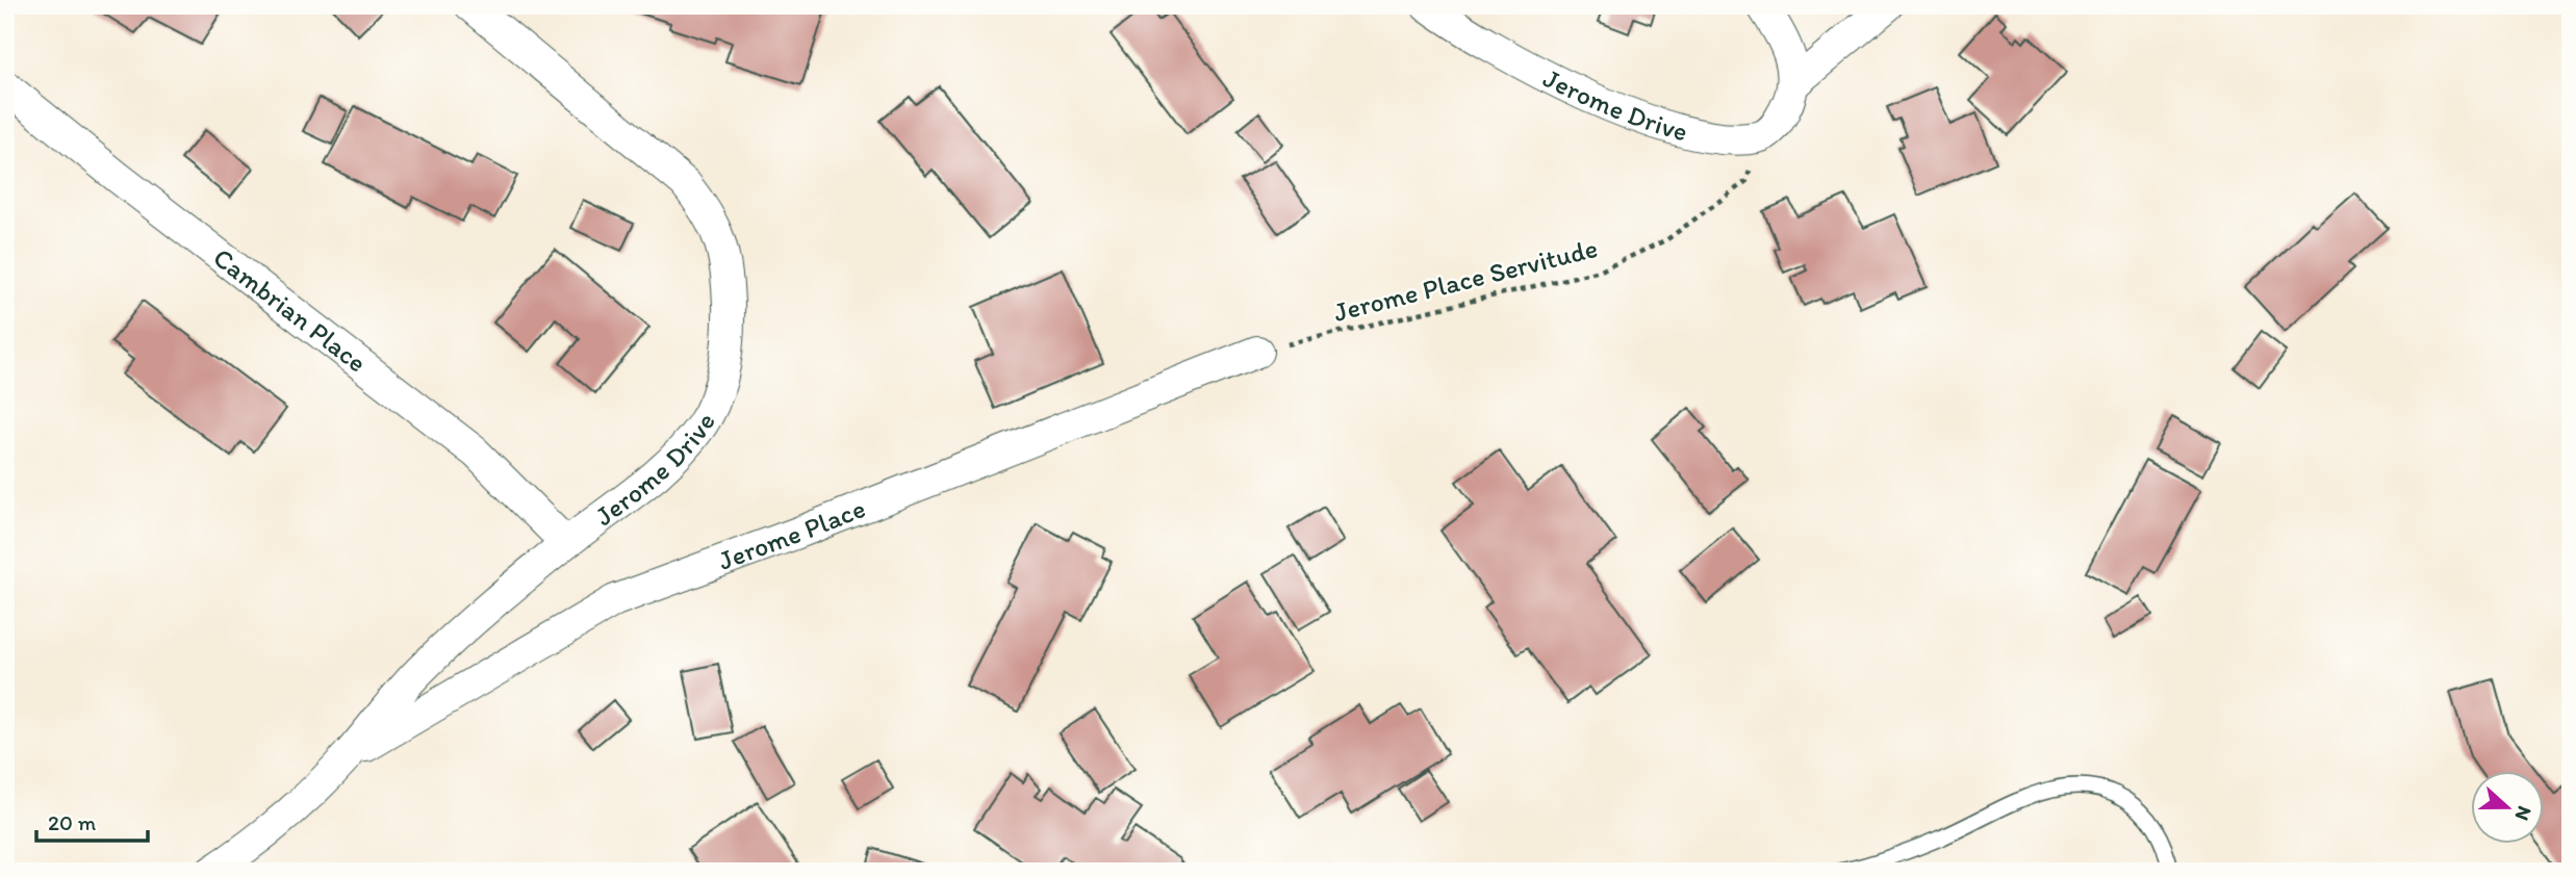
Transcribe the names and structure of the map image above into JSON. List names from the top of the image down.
{
  "streets": {
    "street": ["Jerome Drive", "Cambrian Place", "Jerome Place"],
    "path": ["Jerome Place Servitude"]
  },
  "crossings": [
    ["Jerome Drive", "Jerome Place Servitude"],
    ["Jerome Drive", "Cambrian Place"],
    ["Jerome Drive", "Jerome Place"],
    ["Jerome Place Servitude", "Jerome Place"]
  ],
  "scale_bar": "20 m",
  "north": "right"
}
